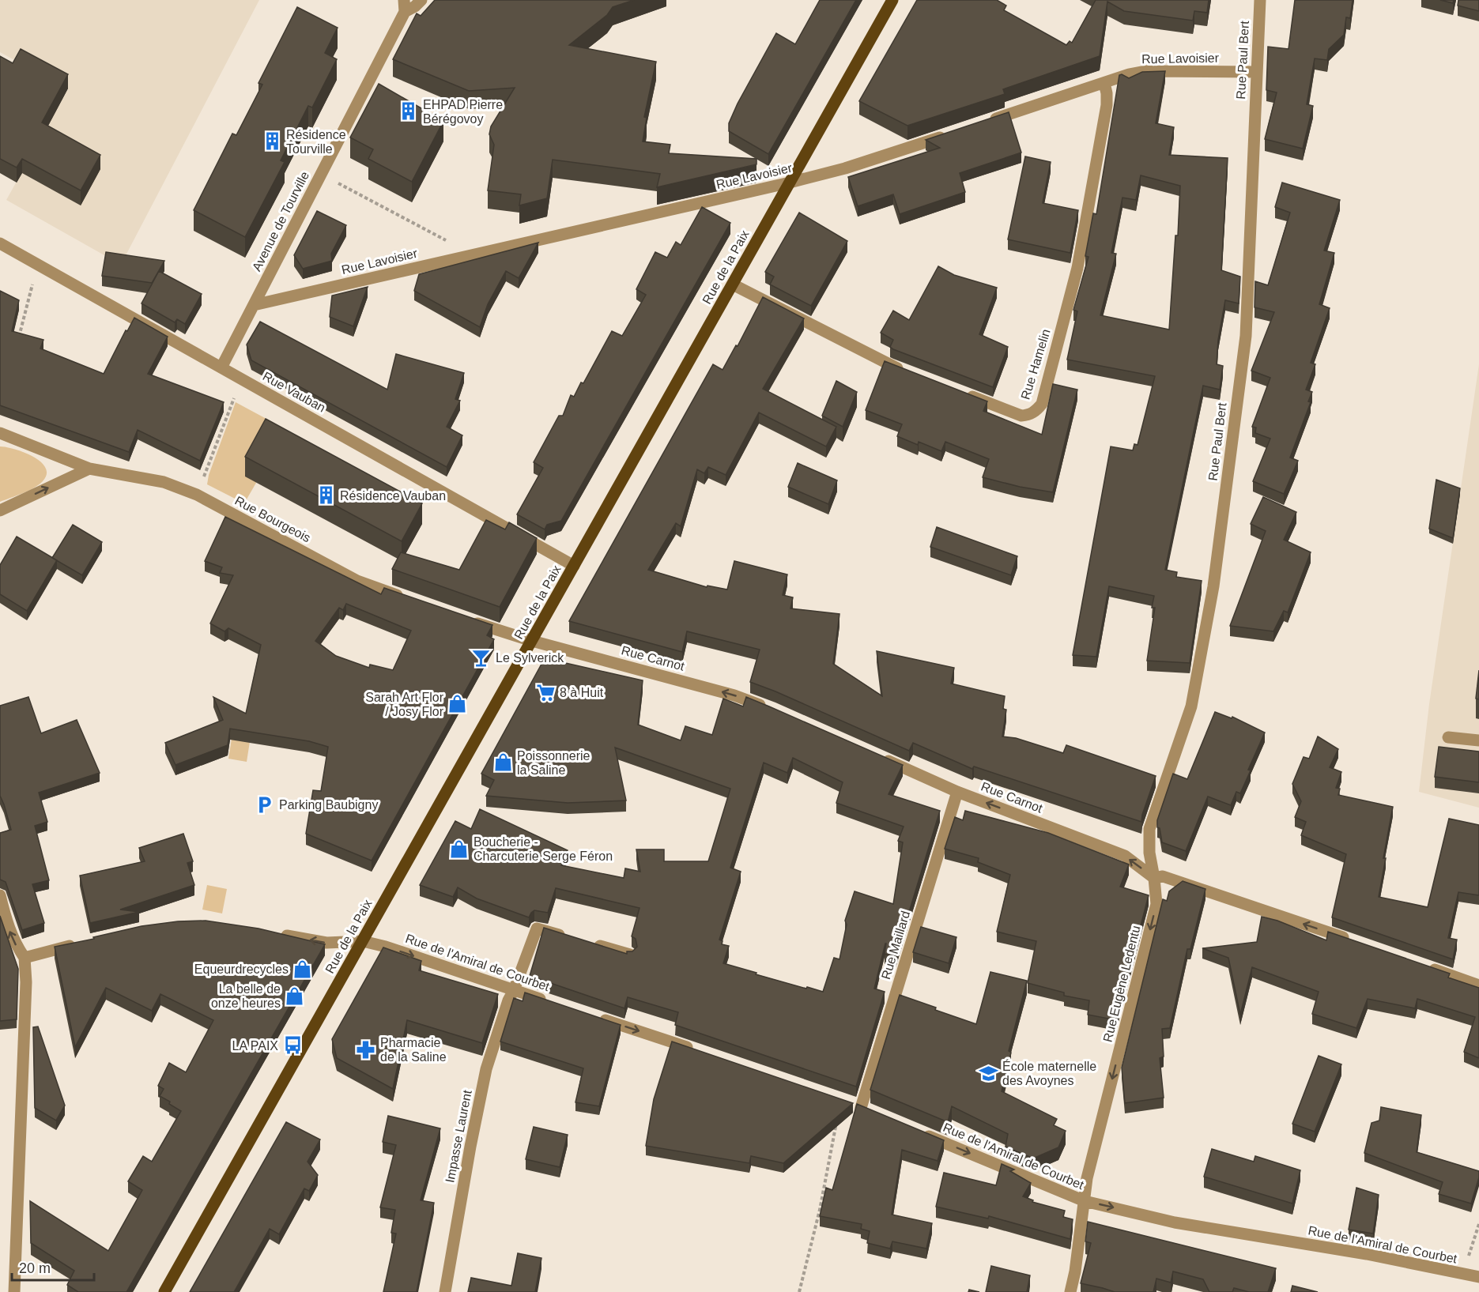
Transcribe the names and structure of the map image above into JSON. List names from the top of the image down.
{
  "streets": {
    "main road": ["Rue de la Paix"],
    "street": [
      "Rue Lavoisier",
      "Rue Paul Bert",
      "Avenue de Tourville",
      "Rue Hamelin",
      "Rue Vauban",
      "Rue Bourgeois",
      "Rue Carnot",
      "Rue Maillard",
      "Rue de l'Amiral de Courbet",
      "Rue Eugène Ledentu",
      "Impasse Laurent"
    ]
  },
  "crossings": [
    ["Rue Lavoisier", "Rue Paul Bert"],
    ["Rue Lavoisier", "Avenue de Tourville"],
    ["Rue Lavoisier", "Rue de la Paix"],
    ["Rue Lavoisier", "Rue Hamelin"],
    ["Rue Paul Bert", "Rue Carnot"],
    ["Rue Paul Bert", "Rue Eugène Ledentu"],
    ["Avenue de Tourville", "Rue Vauban"],
    ["Rue de la Paix", "Rue Vauban"],
    ["Rue de la Paix", "Rue Carnot"],
    ["Rue de la Paix", "Rue de l'Amiral de Courbet"],
    ["Rue Carnot", "Rue Maillard"],
    ["Rue Carnot", "Rue Eugène Ledentu"],
    ["Rue de l'Amiral de Courbet", "Rue Eugène Ledentu"],
    ["Rue de l'Amiral de Courbet", "Impasse Laurent"]
  ],
  "one_way": ["Rue Carnot", "Rue Eugène Ledentu"],
  "places": {
    "building": ["EHPAD Pierre Bérégovoy", "Résidence Tourville", "Résidence Vauban"],
    "bar": ["Le Sylverick"],
    "supermarket": ["8 à Huit"],
    "shop": [
      "Sarah Art Flor / Josy Flor",
      "Poissonnerie la Saline",
      "Boucherie - Charcuterie Serge Féron",
      "Equeurdrecycles",
      "La belle de onze heures"
    ],
    "parking": ["Parking Baubigny"],
    "bus stop": ["LA PAIX"],
    "pharmacy": ["Pharmacie de la Saline"],
    "school or university": ["École maternelle des Avoynes"]
  },
  "scale_bar": "20 m"
}
